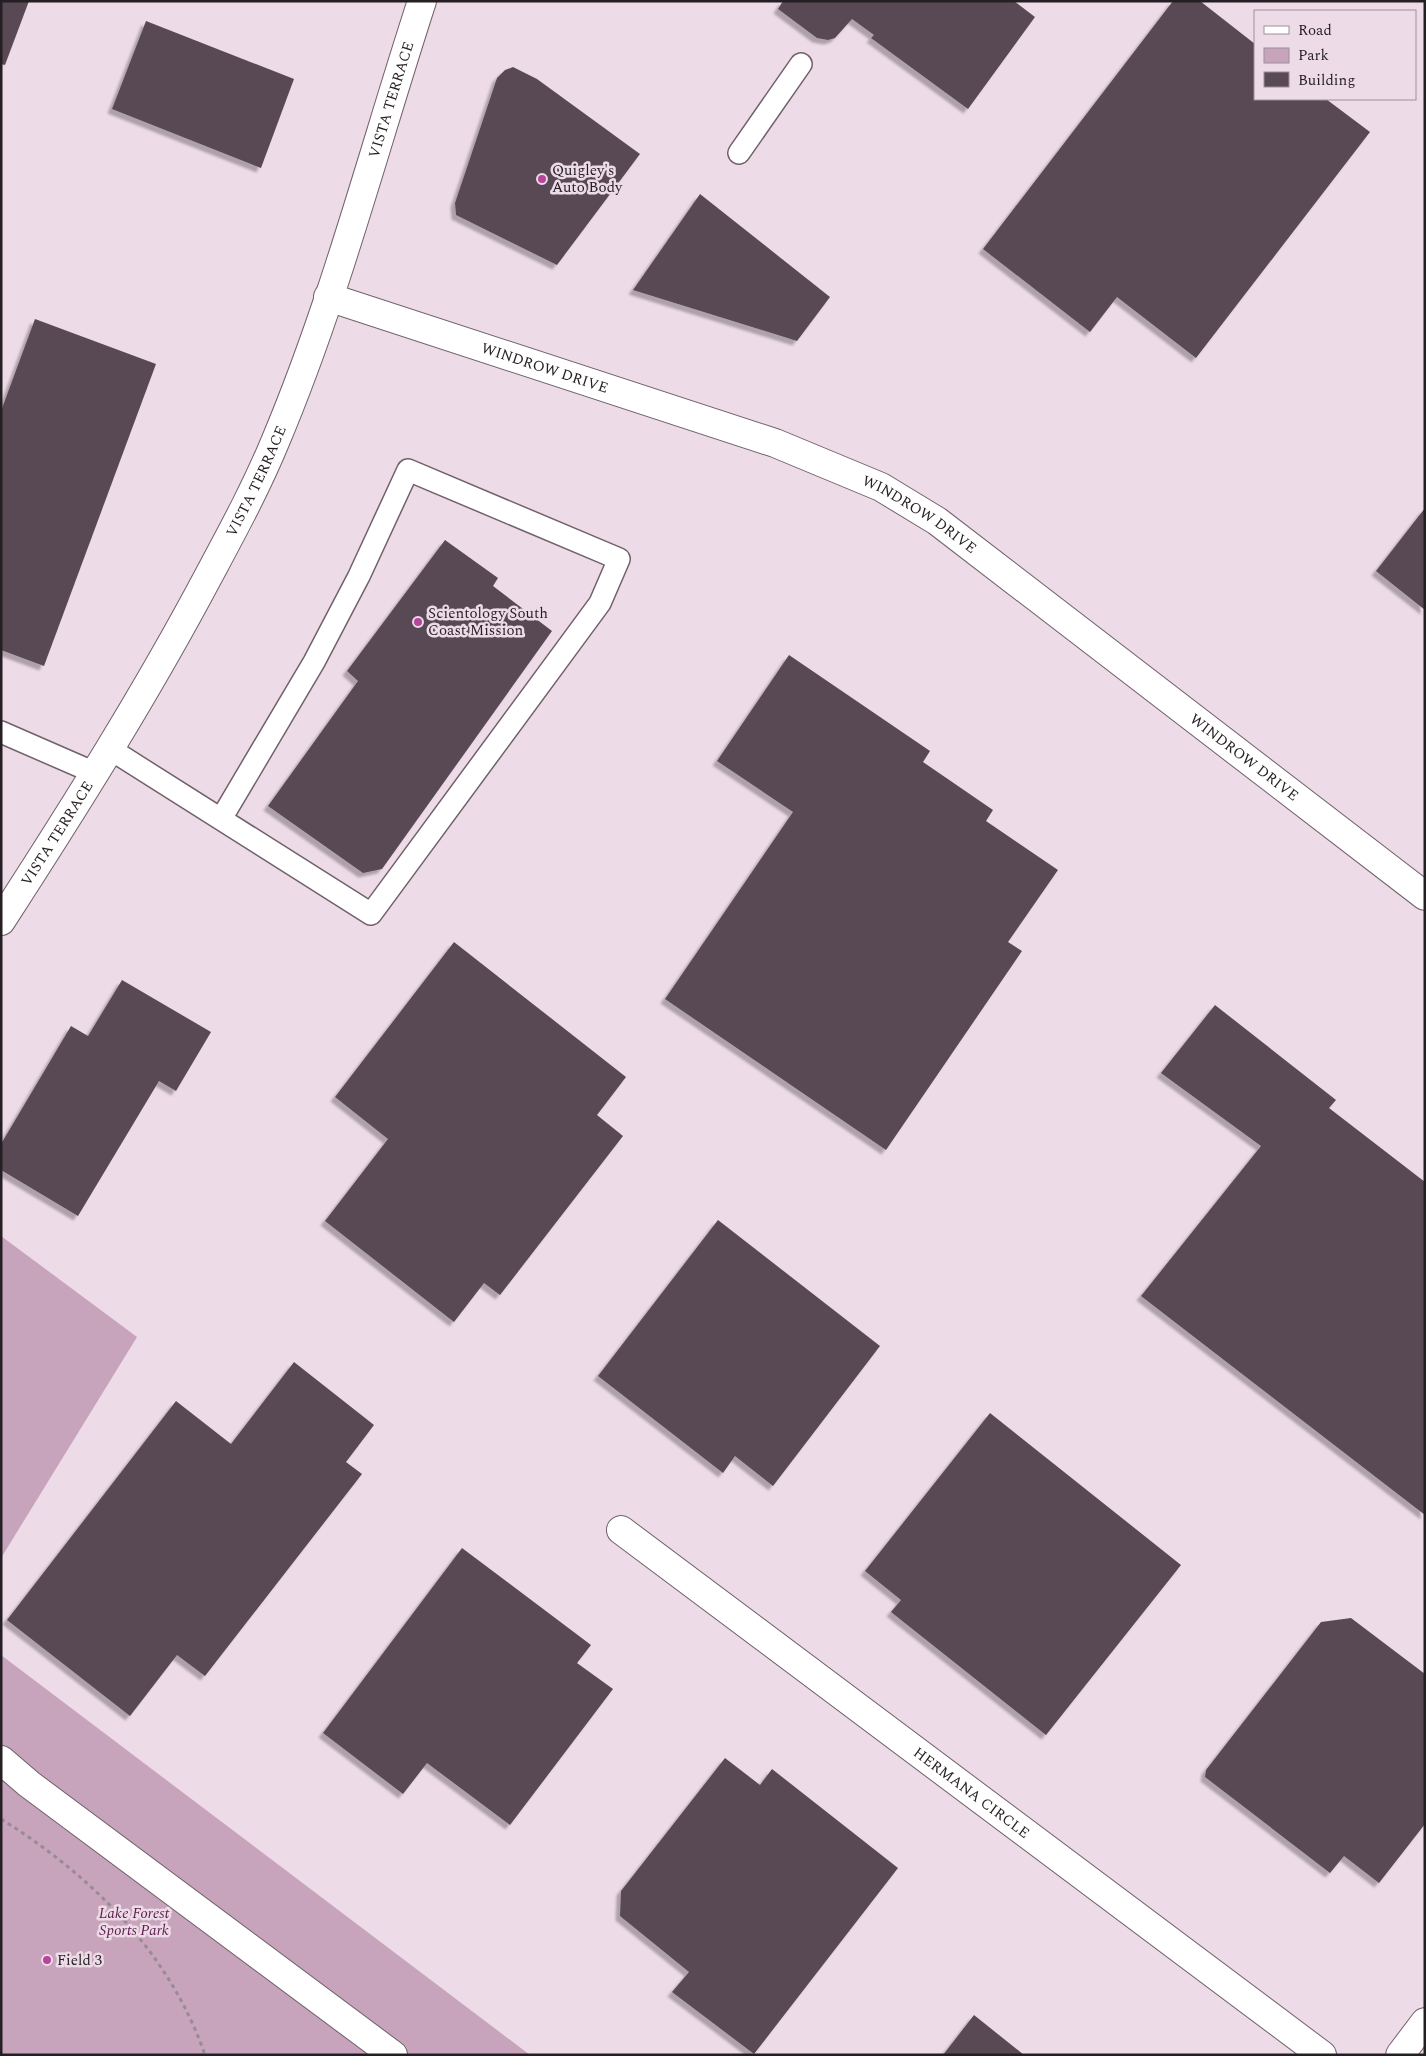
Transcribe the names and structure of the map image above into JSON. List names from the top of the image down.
{
  "streets": {
    "street": ["VISTA TERRACE", "WINDROW DRIVE", "HERMANA CIRCLE"]
  },
  "crossings": [
    ["VISTA TERRACE", "WINDROW DRIVE"]
  ],
  "parks": ["Lake Forest Sports Park"],
  "places": ["Quigley's Auto Body", "Scientology South Coast Mission", "Field 3"],
  "legend": ["Road", "Park", "Building"]
}
